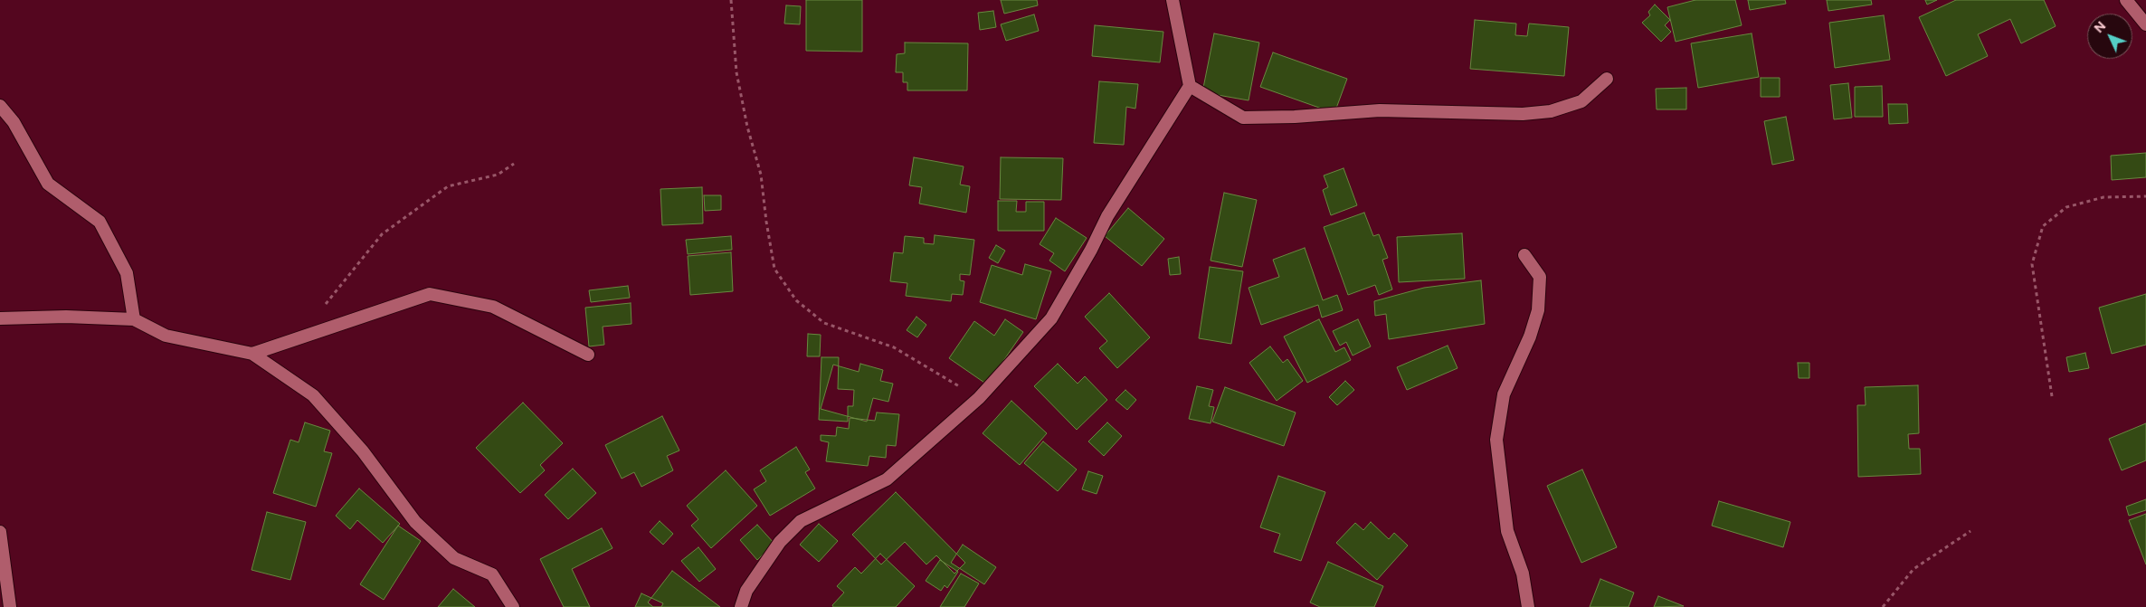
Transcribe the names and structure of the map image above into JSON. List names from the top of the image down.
{
  "north": "top left"
}
